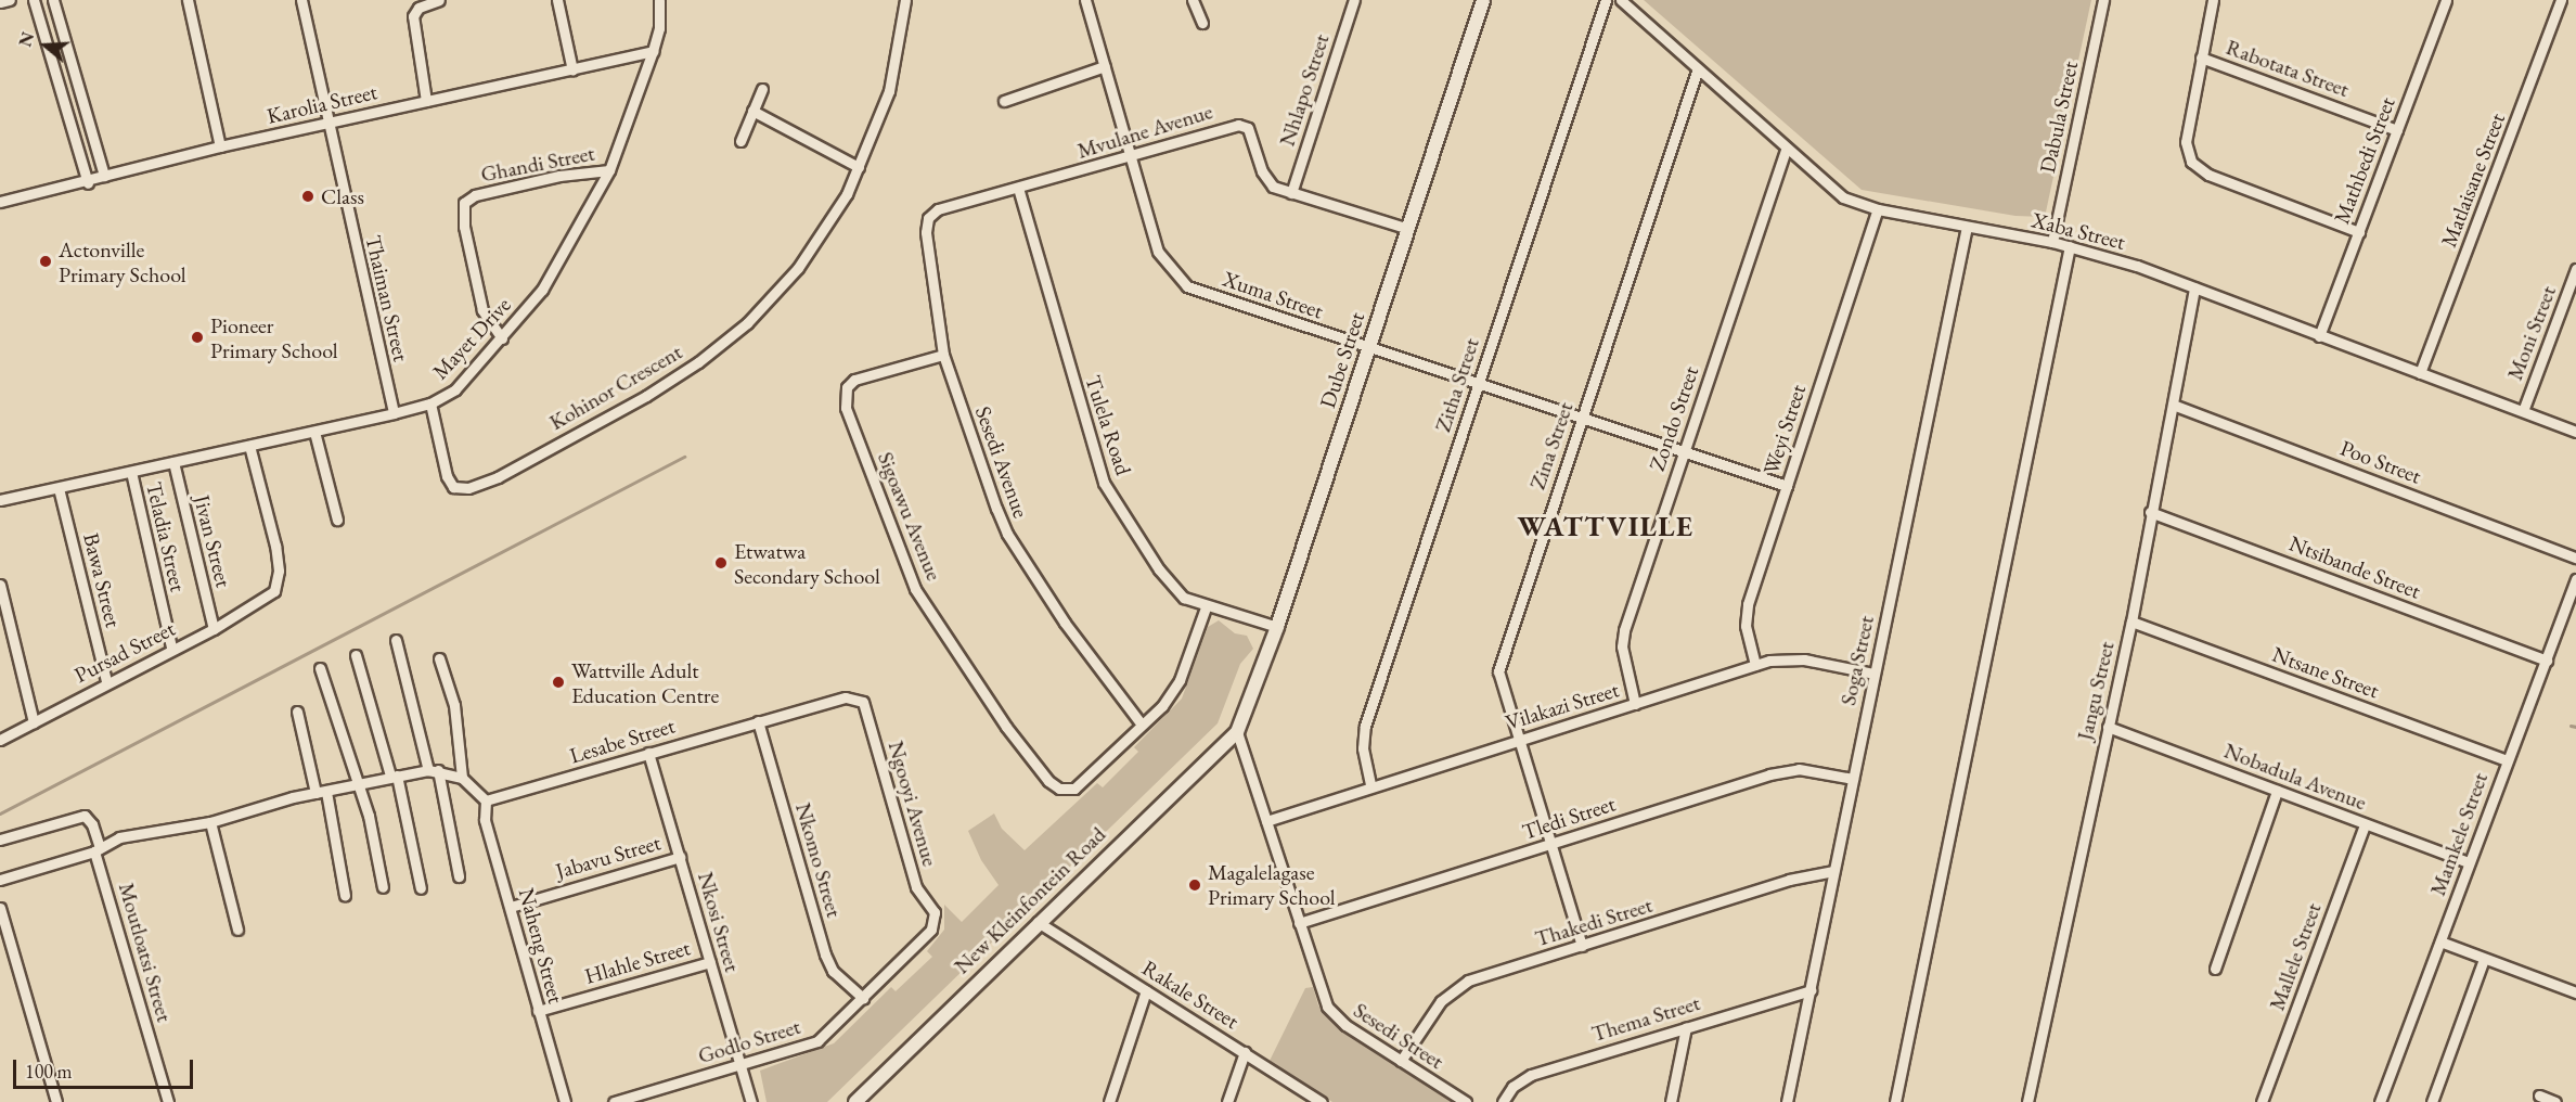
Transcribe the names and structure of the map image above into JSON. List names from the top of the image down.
{
  "streets": {
    "street": [
      "Rabotata Street",
      "Nhlapo Street",
      "Karolia Street",
      "Dabula Street",
      "Mvulane Avenue",
      "Mathbedi Street",
      "Ghandi Street",
      "Matlaisane Street",
      "Xaba Street",
      "Xuma Street",
      "Thaiman Street",
      "Moni Street",
      "Mayet Drive",
      "Dube Street",
      "Zitha Street",
      "Kohinor Crescent",
      "Zondo Street",
      "Tulela Road",
      "Weyi Street",
      "Zina Street",
      "Sesedi Avenue",
      "Poo Street",
      "Sigoawu Avenue",
      "Teladia Street",
      "Jivan Street",
      "Ntsibande Street",
      "Bawa Street",
      "Pursad Street",
      "Soga Street",
      "Ntsane Street",
      "Jangu Street",
      "Vilakazi Street",
      "Lesabe Street",
      "Nobadula Avenue",
      "Ngooyi Avenue",
      "Tledi Street",
      "Mamkele Street",
      "Jabavu Street",
      "Nkomo Street",
      "New Kleinfontein Road",
      "Nkosi Street",
      "Thakedi Street",
      "Naheng Street",
      "Moutloatsi Street",
      "Mallele Street",
      "Hlahle Street",
      "Rakale Street",
      "Thema Street",
      "Sesedi Street",
      "Godlo Street"
    ]
  },
  "crossings": [
    ["Rabotata Street", "Mathbedi Street"],
    ["Nhlapo Street", "Mvulane Avenue"],
    ["Karolia Street", "Thaiman Street"],
    ["Karolia Street", "Mayet Drive"],
    ["Dabula Street", "Xaba Street"],
    ["Mvulane Avenue", "Xuma Street"],
    ["Mvulane Avenue", "Dube Street"],
    ["Mvulane Avenue", "Tulela Road"],
    ["Mvulane Avenue", "Sesedi Avenue"],
    ["Mathbedi Street", "Xaba Street"],
    ["Ghandi Street", "Mayet Drive"],
    ["Matlaisane Street", "Xaba Street"],
    ["Xaba Street", "Moni Street"],
    ["Xaba Street", "Zondo Street"],
    ["Xaba Street", "Weyi Street"],
    ["Xaba Street", "Zina Street"],
    ["Xaba Street", "Soga Street"],
    ["Xaba Street", "Jangu Street"],
    ["Xuma Street", "Dube Street"],
    ["Xuma Street", "Zitha Street"],
    ["Xuma Street", "Zondo Street"],
    ["Xuma Street", "Weyi Street"],
    ["Xuma Street", "Zina Street"],
    ["Thaiman Street", "Mayet Drive"],
    ["Mayet Drive", "Kohinor Crescent"],
    ["Mayet Drive", "Teladia Street"],
    ["Mayet Drive", "Jivan Street"],
    ["Mayet Drive", "Bawa Street"],
    ["Mayet Drive", "Pursad Street"],
    ["Dube Street", "Tulela Road"],
    ["Dube Street", "New Kleinfontein Road"],
    ["Dube Street", "Sesedi Street"],
    ["Zitha Street", "Vilakazi Street"],
    ["Zondo Street", "Vilakazi Street"],
    ["Weyi Street", "Vilakazi Street"],
    ["Zina Street", "Vilakazi Street"],
    ["Zina Street", "Tledi Street"],
    ["Zina Street", "Thakedi Street"],
    ["Sesedi Avenue", "Sigoawu Avenue"],
    ["Poo Street", "Jangu Street"],
    ["Teladia Street", "Pursad Street"],
    ["Jivan Street", "Pursad Street"],
    ["Ntsibande Street", "Jangu Street"],
    ["Ntsibande Street", "Mamkele Street"],
    ["Bawa Street", "Pursad Street"],
    ["Soga Street", "Vilakazi Street"],
    ["Soga Street", "Tledi Street"],
    ["Soga Street", "Thakedi Street"],
    ["Soga Street", "Thema Street"],
    ["Ntsane Street", "Jangu Street"],
    ["Ntsane Street", "Mamkele Street"],
    ["Jangu Street", "Nobadula Avenue"],
    ["Vilakazi Street", "Sesedi Street"],
    ["Lesabe Street", "Ngooyi Avenue"],
    ["Lesabe Street", "Nkomo Street"],
    ["Lesabe Street", "Nkosi Street"],
    ["Lesabe Street", "Naheng Street"],
    ["Nobadula Avenue", "Mamkele Street"],
    ["Nobadula Avenue", "Mallele Street"],
    ["Ngooyi Avenue", "Godlo Street"],
    ["Tledi Street", "Sesedi Street"],
    ["Jabavu Street", "Nkosi Street"],
    ["Jabavu Street", "Naheng Street"],
    ["Nkomo Street", "Godlo Street"],
    ["New Kleinfontein Road", "Rakale Street"],
    ["New Kleinfontein Road", "Sesedi Street"],
    ["Nkosi Street", "Hlahle Street"],
    ["Nkosi Street", "Godlo Street"],
    ["Thakedi Street", "Sesedi Street"],
    ["Naheng Street", "Hlahle Street"]
  ],
  "districts": ["WATTVILLE"],
  "places": [
    "Class",
    "Actonville Primary School",
    "Pioneer Primary School",
    "Etwatwa Secondary School",
    "Wattville Adult Education Centre",
    "Magalelagase Primary School"
  ],
  "scale_bar": "100 m",
  "north": "left"
}
